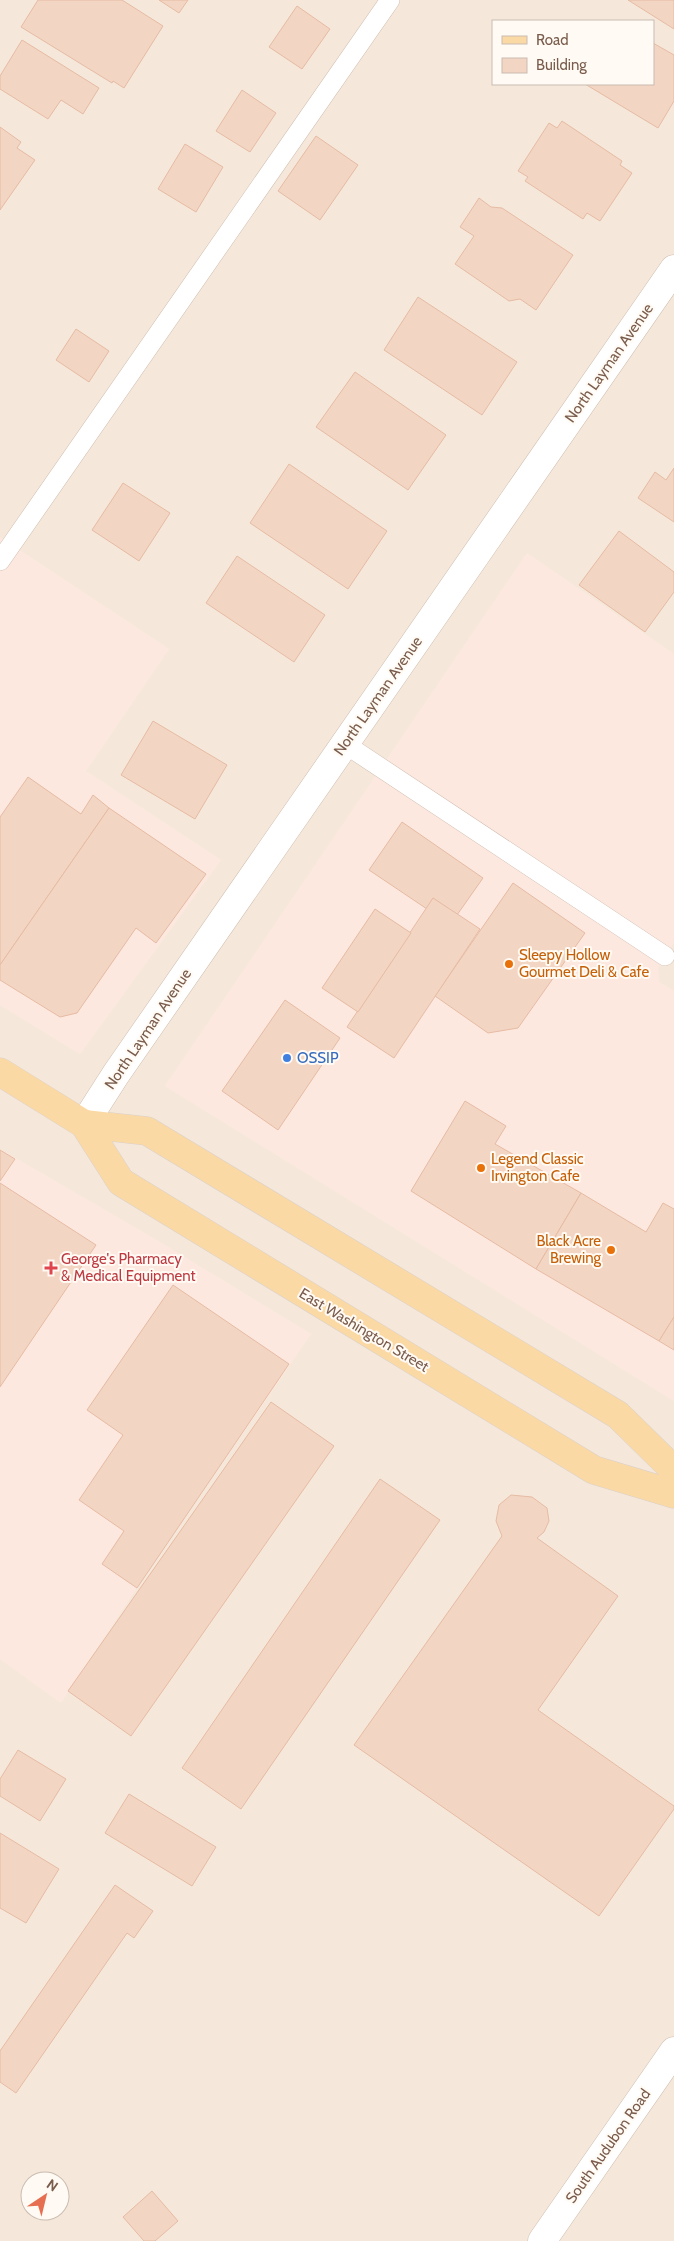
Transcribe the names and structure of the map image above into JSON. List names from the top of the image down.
{
  "streets": {
    "main road": ["East Washington Street"],
    "street": ["North Layman Avenue", "South Audubon Road"]
  },
  "crossings": [
    ["North Layman Avenue", "East Washington Street"]
  ],
  "places": {
    "other": [
      "Sleepy Hollow Gourmet Deli & Cafe",
      "OSSIP",
      "Legend Classic Irvington Cafe",
      "Black Acre Brewing"
    ],
    "health": ["George's Pharmacy & Medical Equipment"]
  },
  "legend": ["Road", "Building"],
  "north": "top right"
}
